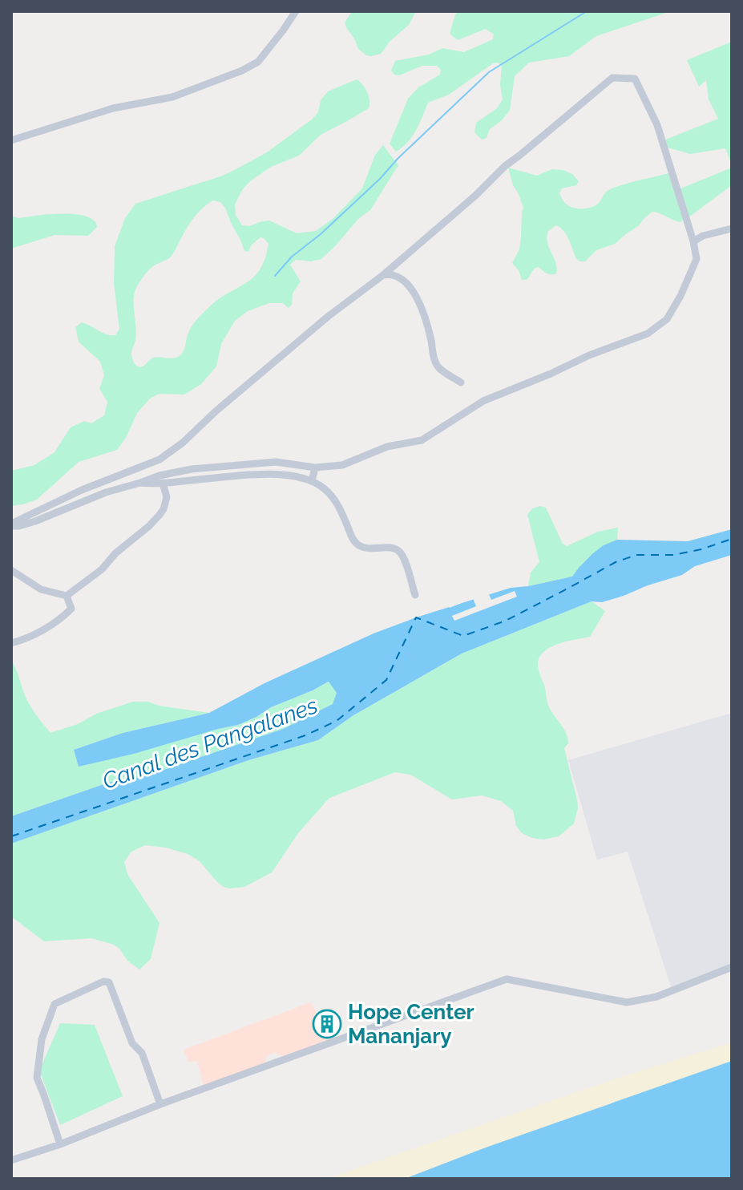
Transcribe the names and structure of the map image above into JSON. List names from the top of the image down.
{
  "water": ["Canal des Pangalanes"],
  "places": {
    "building": ["Hope Center Mananjary"]
  }
}
